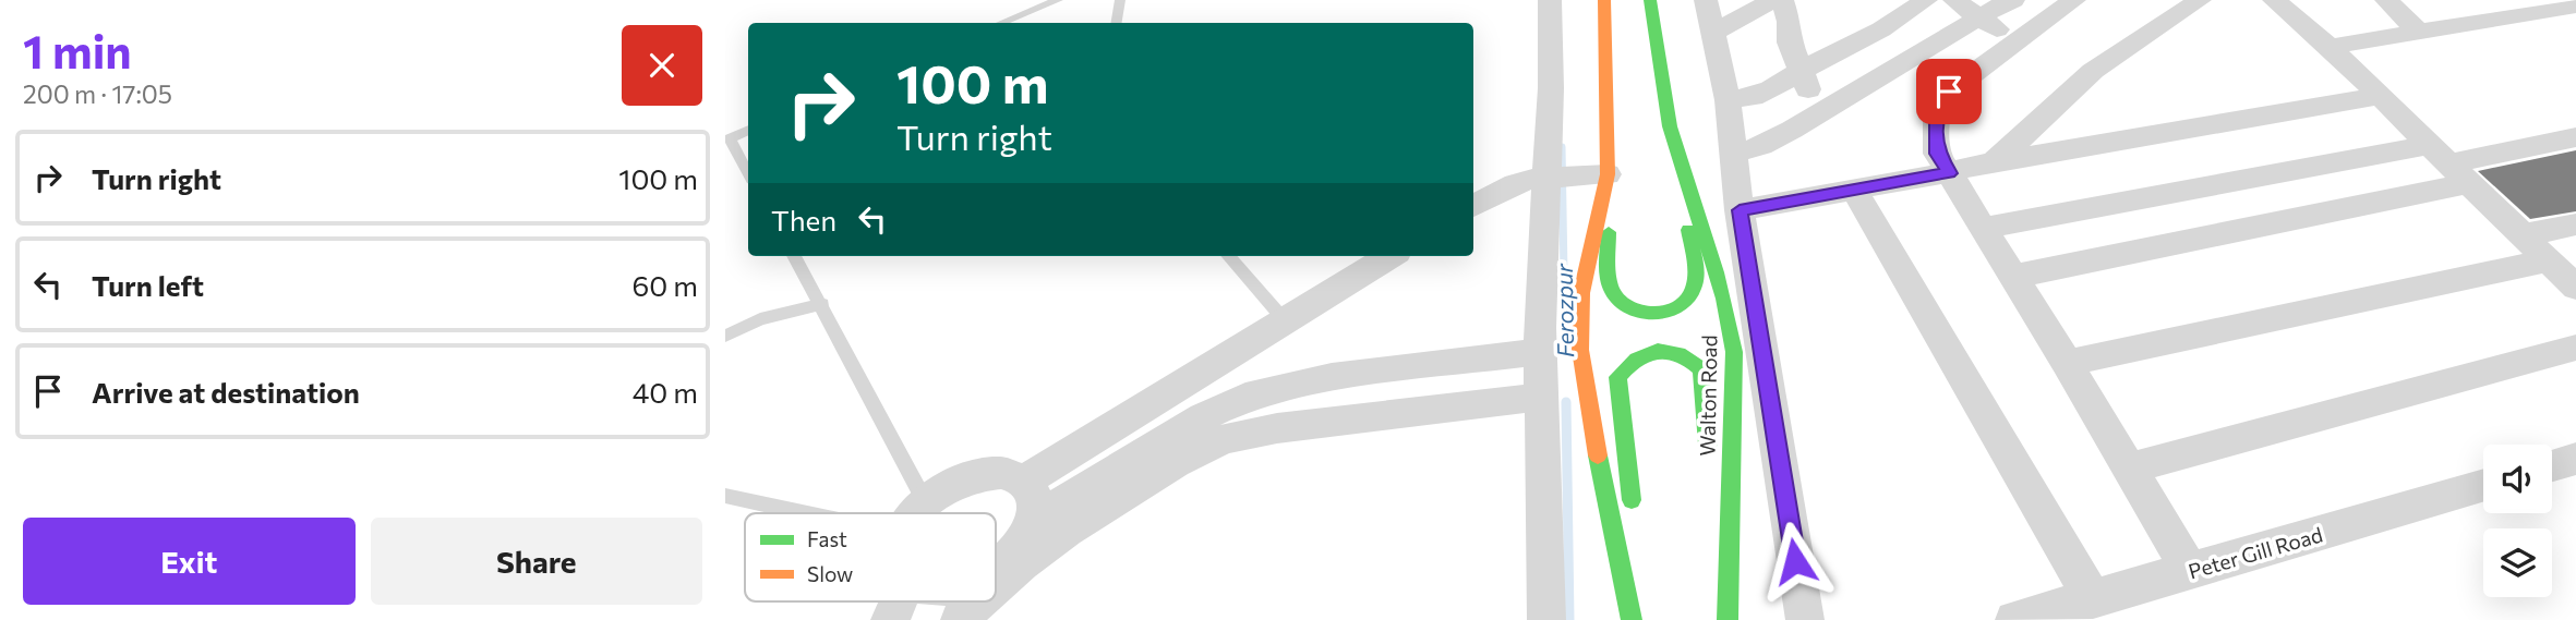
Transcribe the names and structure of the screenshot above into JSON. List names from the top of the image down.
{
  "streets": {
    "main road": ["Walton Road"],
    "street": ["Peter Gill Road"]
  },
  "water": ["Ferozpur"],
  "legend": ["Fast", "Slow"],
  "page": {
    "heading": ["1 min", "200 m · 17:05"],
    "turn": ["100 m", "Turn right"],
    "list": [
      {
        "name": "Turn right",
        "value": "100 m"
      },
      {
        "name": "Turn left",
        "value": "60 m"
      },
      {
        "name": "Arrive at destination",
        "value": "40 m"
      }
    ],
    "then": "Then",
    "buttons": ["Exit", "Share"]
  }
}
